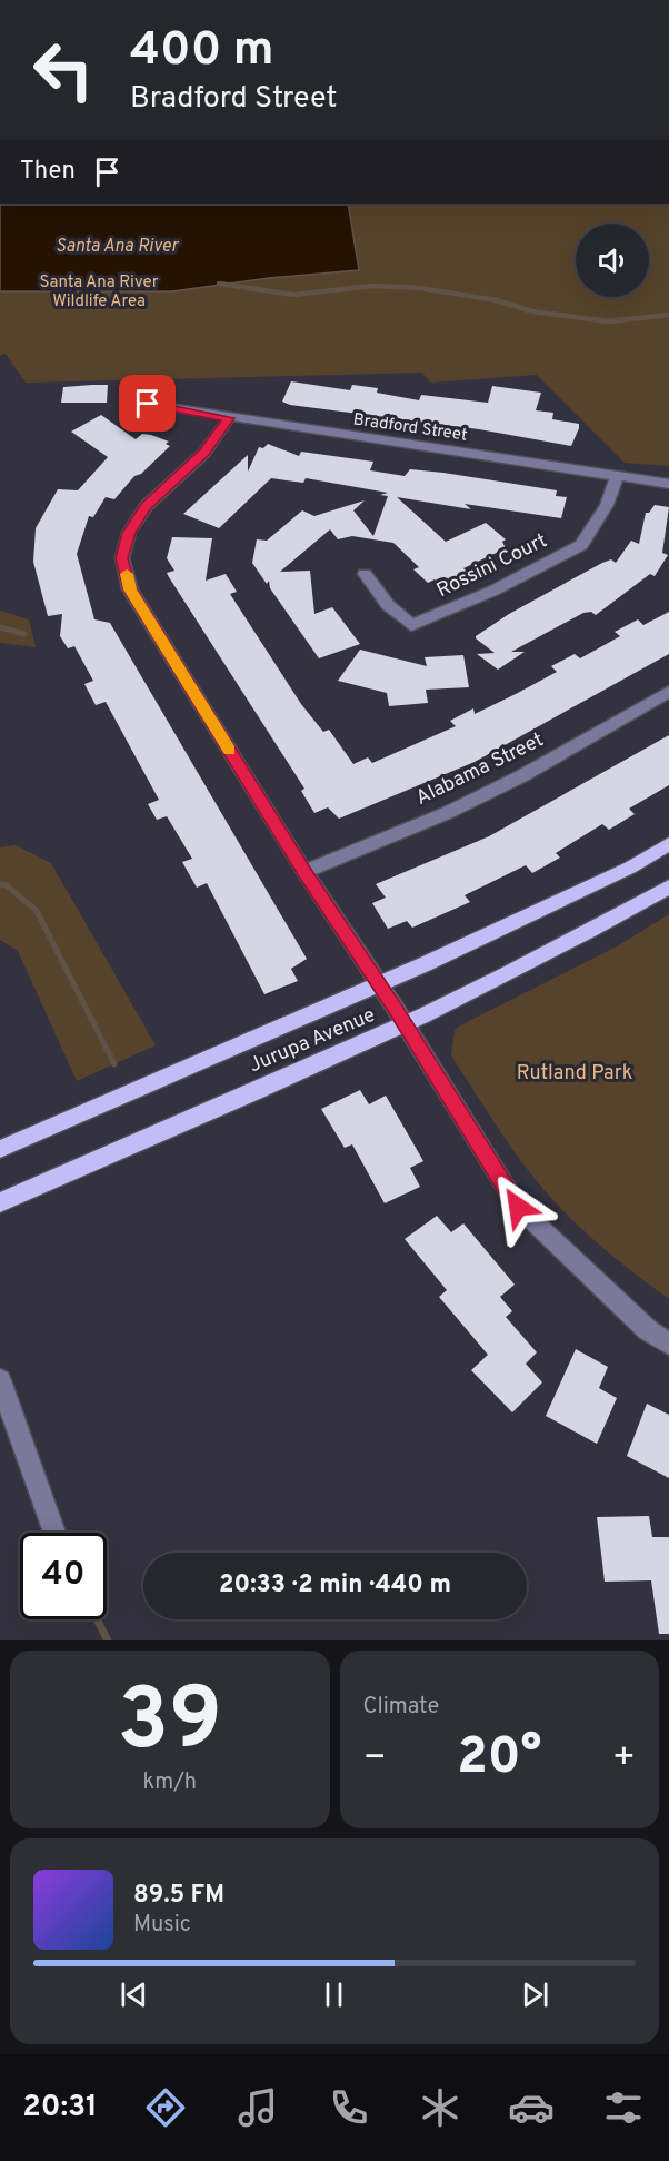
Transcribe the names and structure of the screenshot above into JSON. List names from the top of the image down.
{
  "streets": {
    "main road": ["Jurupa Avenue"],
    "street": ["Bradford Street", "Rossini Court", "Alabama Street"]
  },
  "crossings": [
    ["Bradford Street", "Rossini Court"]
  ],
  "water": ["Santa Ana River"],
  "parks": ["Santa Ana River Wildlife Area", "Rutland Park"],
  "page": {
    "turn": ["400 m", "Bradford Street"],
    "then": "Then",
    "limit": "40",
    "trip": "20:33 · 2 min · 440 m",
    "tile": [
      ["39", "km/h"],
      "Climate"
    ],
    "heat": ["−", "20°", "+"],
    "song": ["89.5 FM", "Music"],
    "tabs": "20:31"
  }
}
